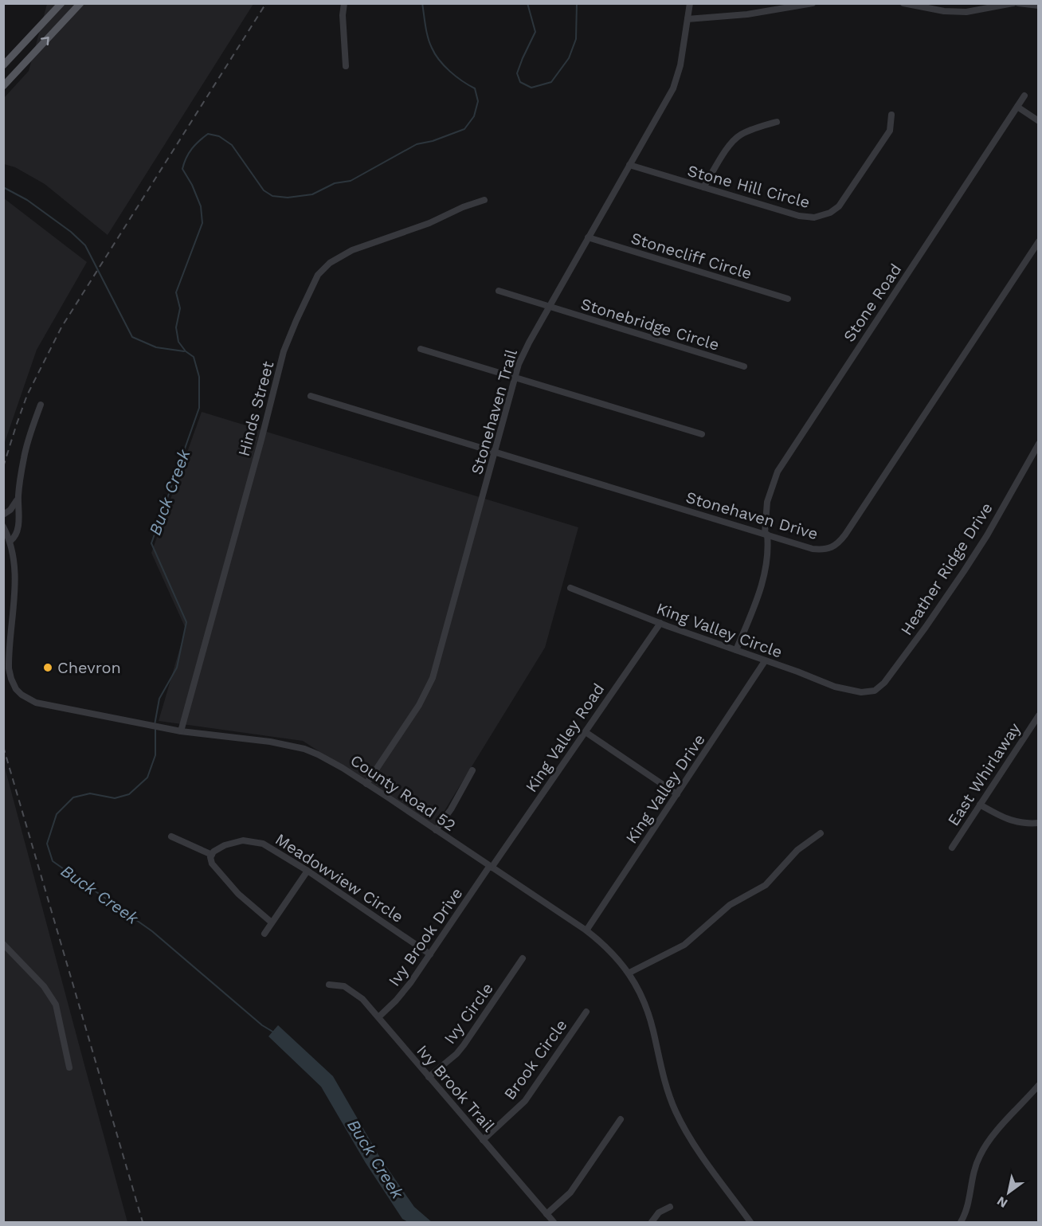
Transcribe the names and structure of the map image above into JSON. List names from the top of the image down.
{
  "streets": {
    "street": [
      "Stone Hill Circle",
      "Stonecliff Circle",
      "Stone Road",
      "Stonebridge Circle",
      "Hinds Street",
      "Stonehaven Trail",
      "Stonehaven Drive",
      "Heather Ridge Drive",
      "King Valley Circle",
      "King Valley Road",
      "East Whirlaway",
      "King Valley Drive",
      "County Road 52",
      "Meadowview Circle",
      "Ivy Brook Drive",
      "Ivy Circle",
      "Brook Circle",
      "Ivy Brook Trail"
    ]
  },
  "crossings": [
    ["Stone Hill Circle", "Stonehaven Trail"],
    ["Stonecliff Circle", "Stonehaven Trail"],
    ["Stone Road", "Stonehaven Drive"],
    ["Stone Road", "King Valley Circle"],
    ["Stonebridge Circle", "Stonehaven Trail"],
    ["Hinds Street", "County Road 52"],
    ["Stonehaven Trail", "Stonehaven Drive"],
    ["Stonehaven Trail", "County Road 52"],
    ["Heather Ridge Drive", "King Valley Circle"],
    ["King Valley Circle", "King Valley Road"],
    ["King Valley Circle", "King Valley Drive"],
    ["King Valley Road", "County Road 52"],
    ["King Valley Road", "Ivy Brook Drive"],
    ["King Valley Drive", "County Road 52"],
    ["County Road 52", "Ivy Brook Drive"],
    ["Meadowview Circle", "Ivy Brook Drive"],
    ["Ivy Brook Drive", "Ivy Brook Trail"],
    ["Ivy Circle", "Ivy Brook Trail"],
    ["Brook Circle", "Ivy Brook Trail"]
  ],
  "water": ["Buck Creek"],
  "places": ["Chevron"],
  "north": "bottom left"
}
